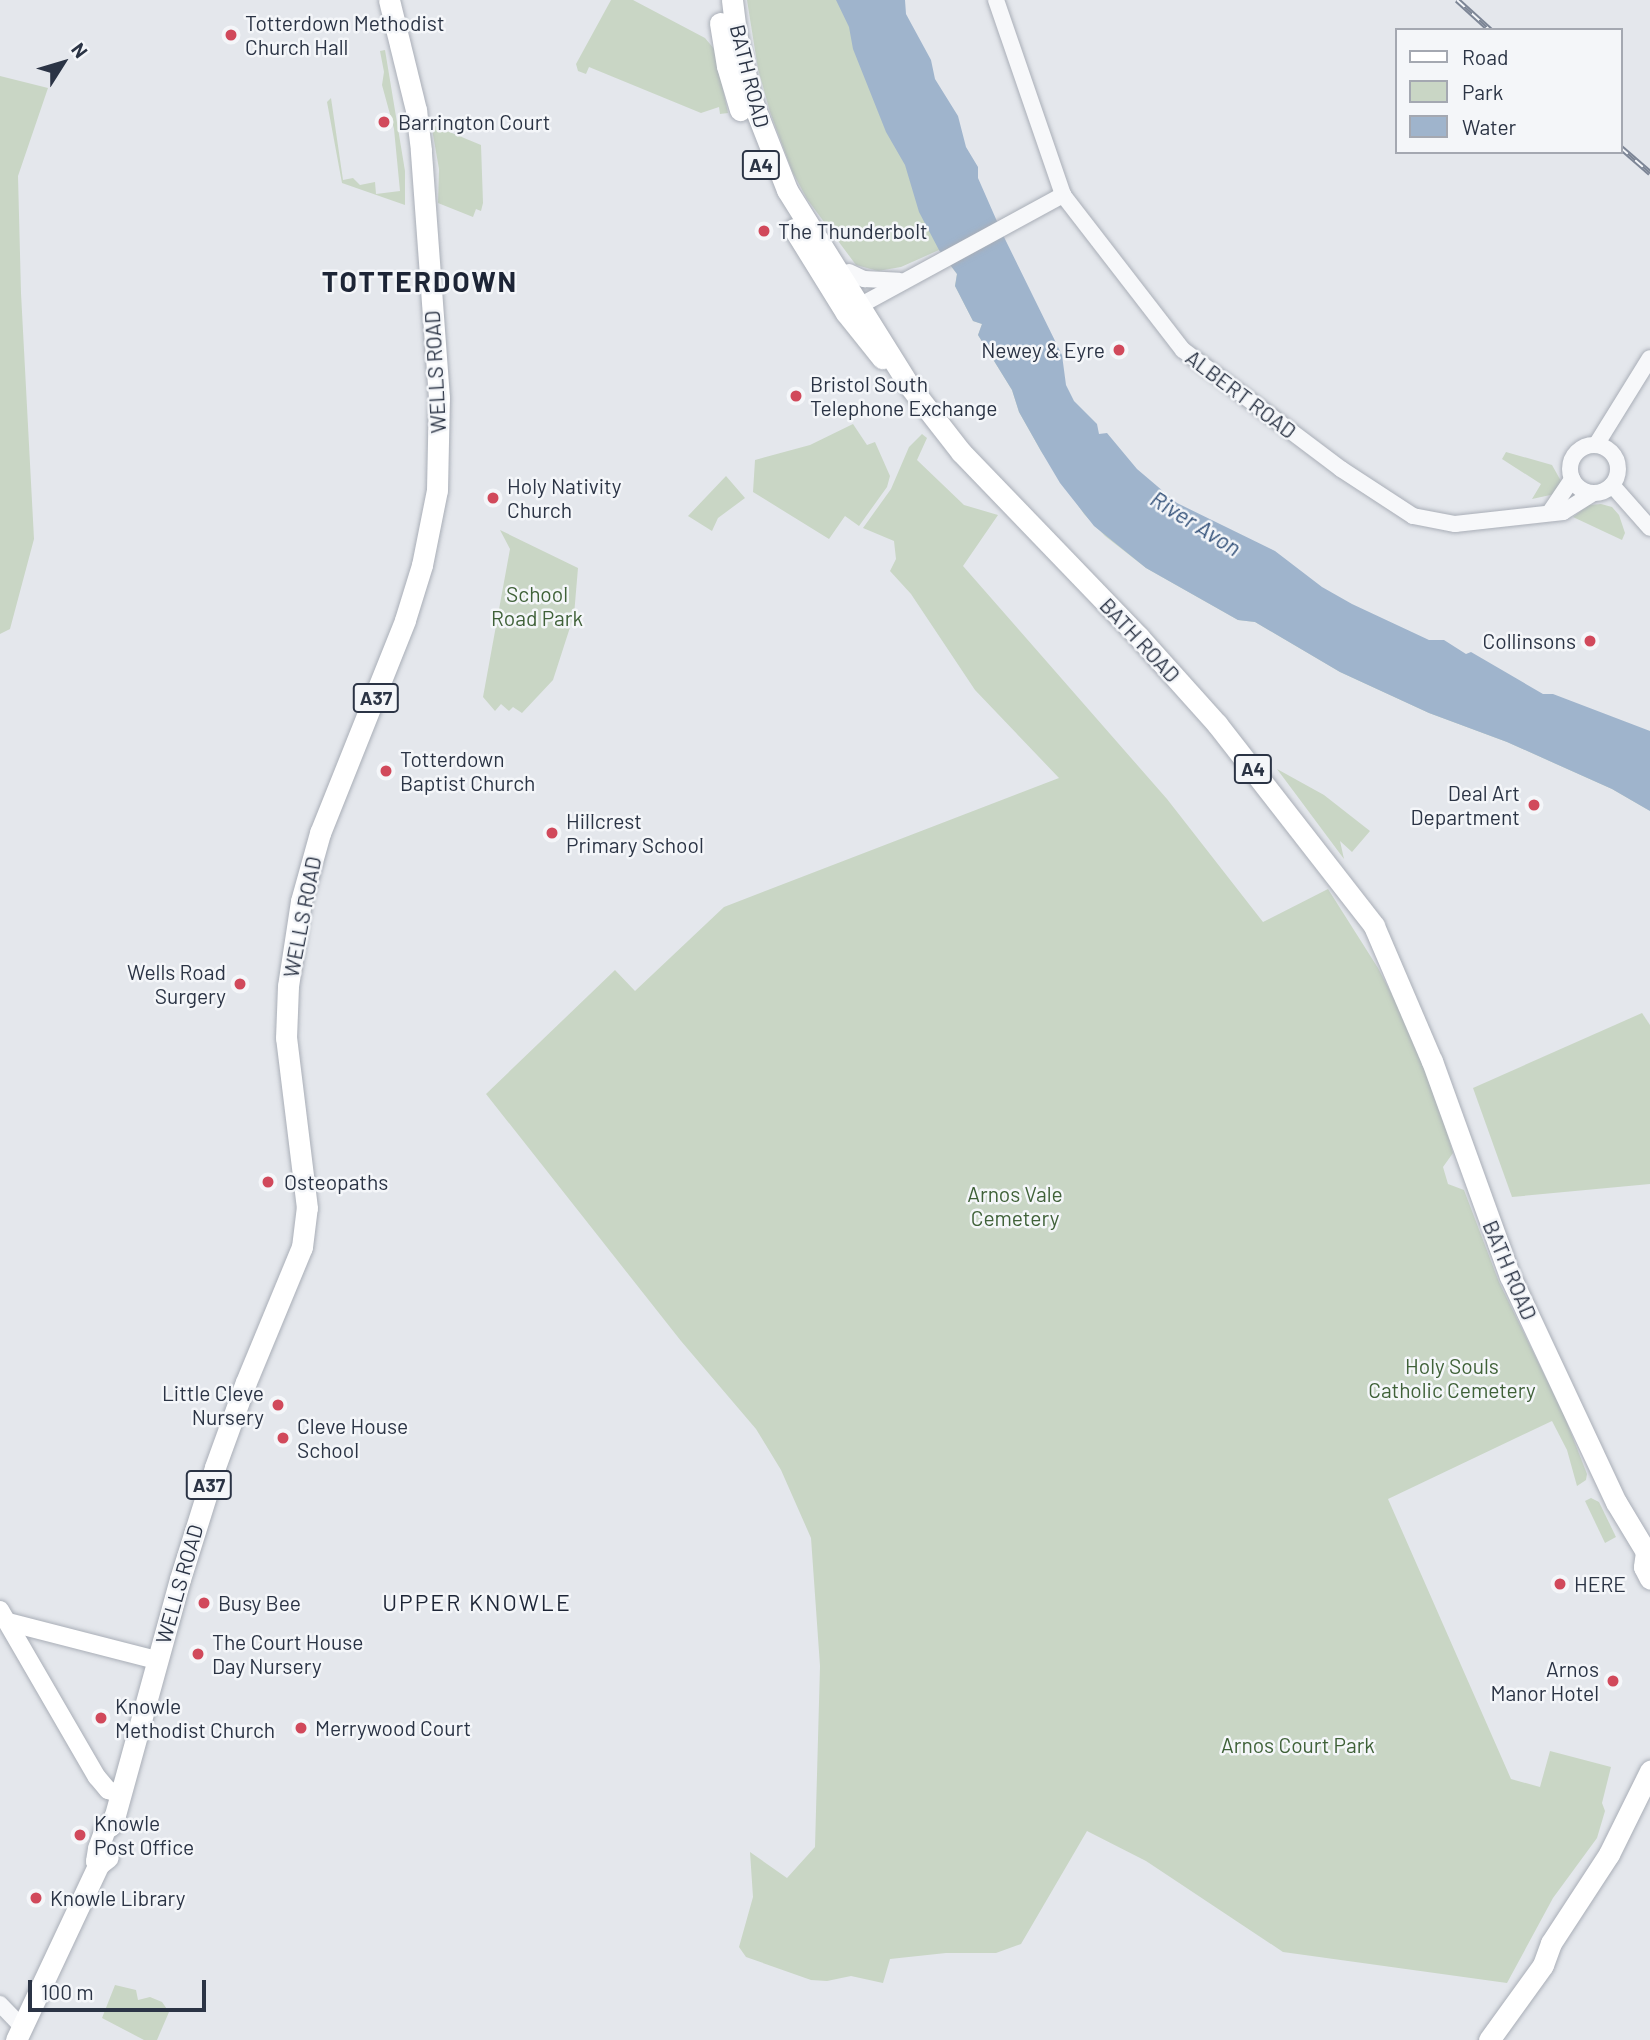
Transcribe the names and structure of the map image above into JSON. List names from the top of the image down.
{
  "streets": {
    "highway": [
      "BATH ROAD",
      "A4",
      "WELLS ROAD",
      "A37"
    ],
    "street": ["ALBERT ROAD"]
  },
  "districts": ["TOTTERDOWN", "UPPER KNOWLE"],
  "water": ["River Avon"],
  "parks": [
    "School Road Park",
    "Arnos Vale Cemetery",
    "Holy Souls Catholic Cemetery",
    "Arnos Court Park"
  ],
  "places": [
    "Totterdown Methodist Church Hall",
    "Barrington Court",
    "The Thunderbolt",
    "Newey & Eyre",
    "Bristol South Telephone Exchange",
    "Holy Nativity Church",
    "Collinsons",
    "Totterdown Baptist Church",
    "Deal Art Department",
    "Hillcrest Primary School",
    "Wells Road Surgery",
    "Osteopaths",
    "Little Cleve Nursery",
    "Cleve House School",
    "HERE",
    "Busy Bee",
    "The Court House Day Nursery",
    "Arnos Manor Hotel",
    "Knowle Methodist Church",
    "Merrywood Court",
    "Knowle Post Office",
    "Knowle Library"
  ],
  "legend": ["Road", "Park", "Water"],
  "scale_bar": "100 m",
  "north": "top right"
}
